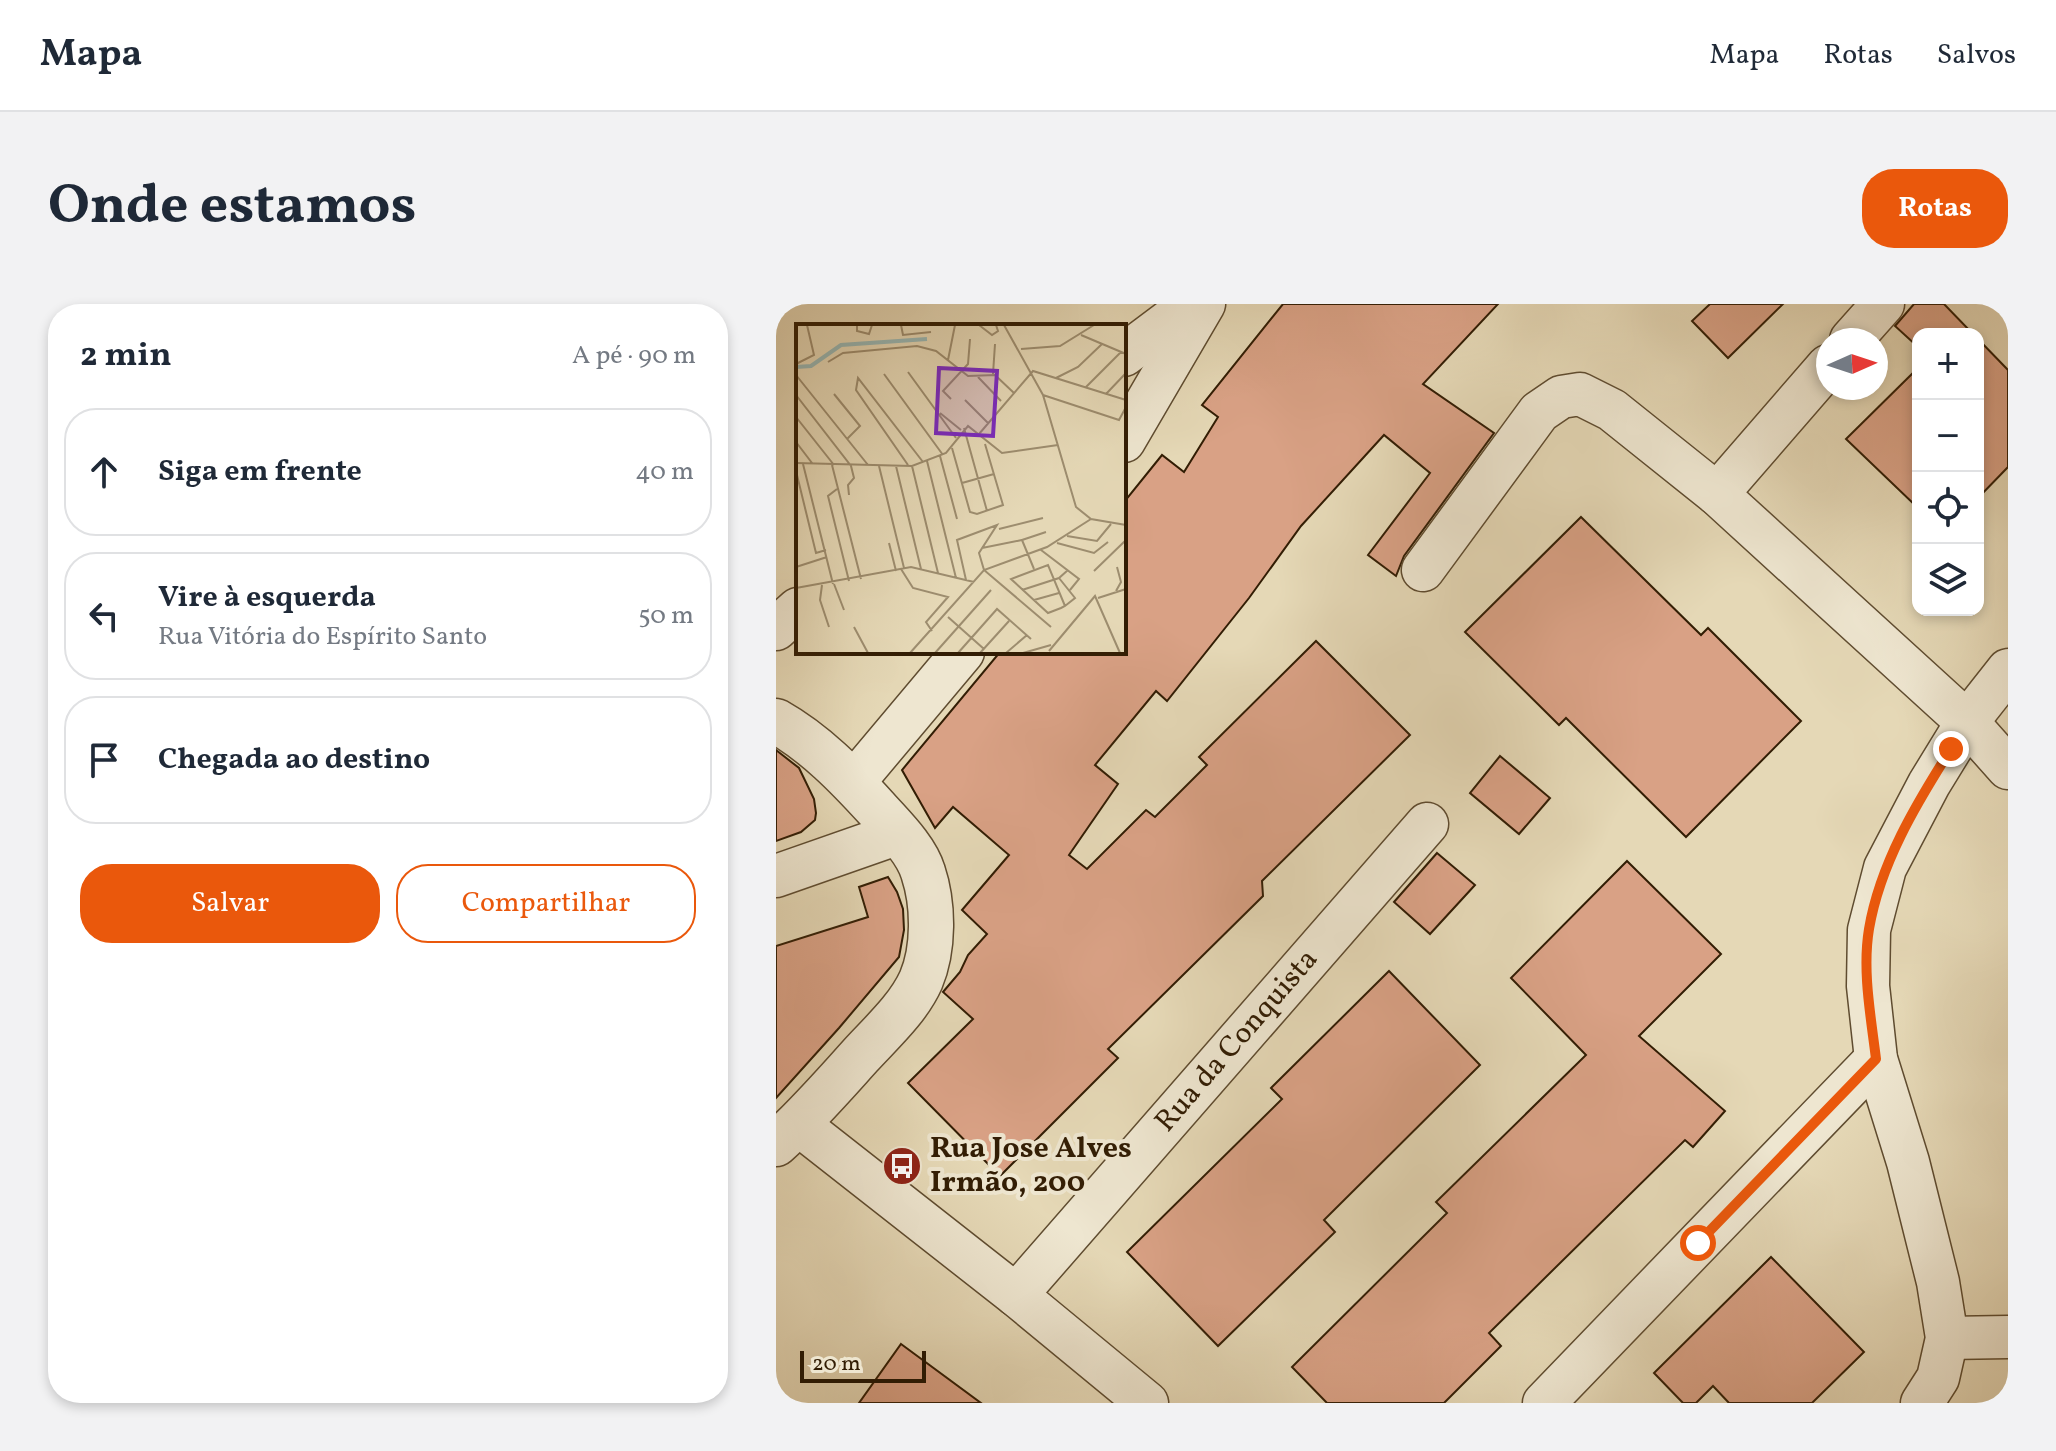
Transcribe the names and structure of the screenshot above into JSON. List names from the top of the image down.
{
  "streets": {
    "street": ["Rua da Conquista"]
  },
  "places": {
    "bus stop": ["Rua Jose Alves Irmão, 200"]
  },
  "scale_bar": "20 m",
  "north": "right",
  "page": {
    "header": "Mapa",
    "nav": ["Mapa", "Rotas", "Salvos"],
    "title": "Onde estamos",
    "buttons": [
      "Rotas",
      ["Salvar", "Compartilhar"]
    ],
    "heading": ["2 min", "A pé · 90 m"],
    "map_buttons": ["+", "−"],
    "list": [
      ["Siga em frente", "40 m"],
      ["Vire à esquerda", "Rua Vitória do Espírito Santo", "50 m"],
      "Chegada ao destino"
    ],
    "scale": "20 m"
  }
}
